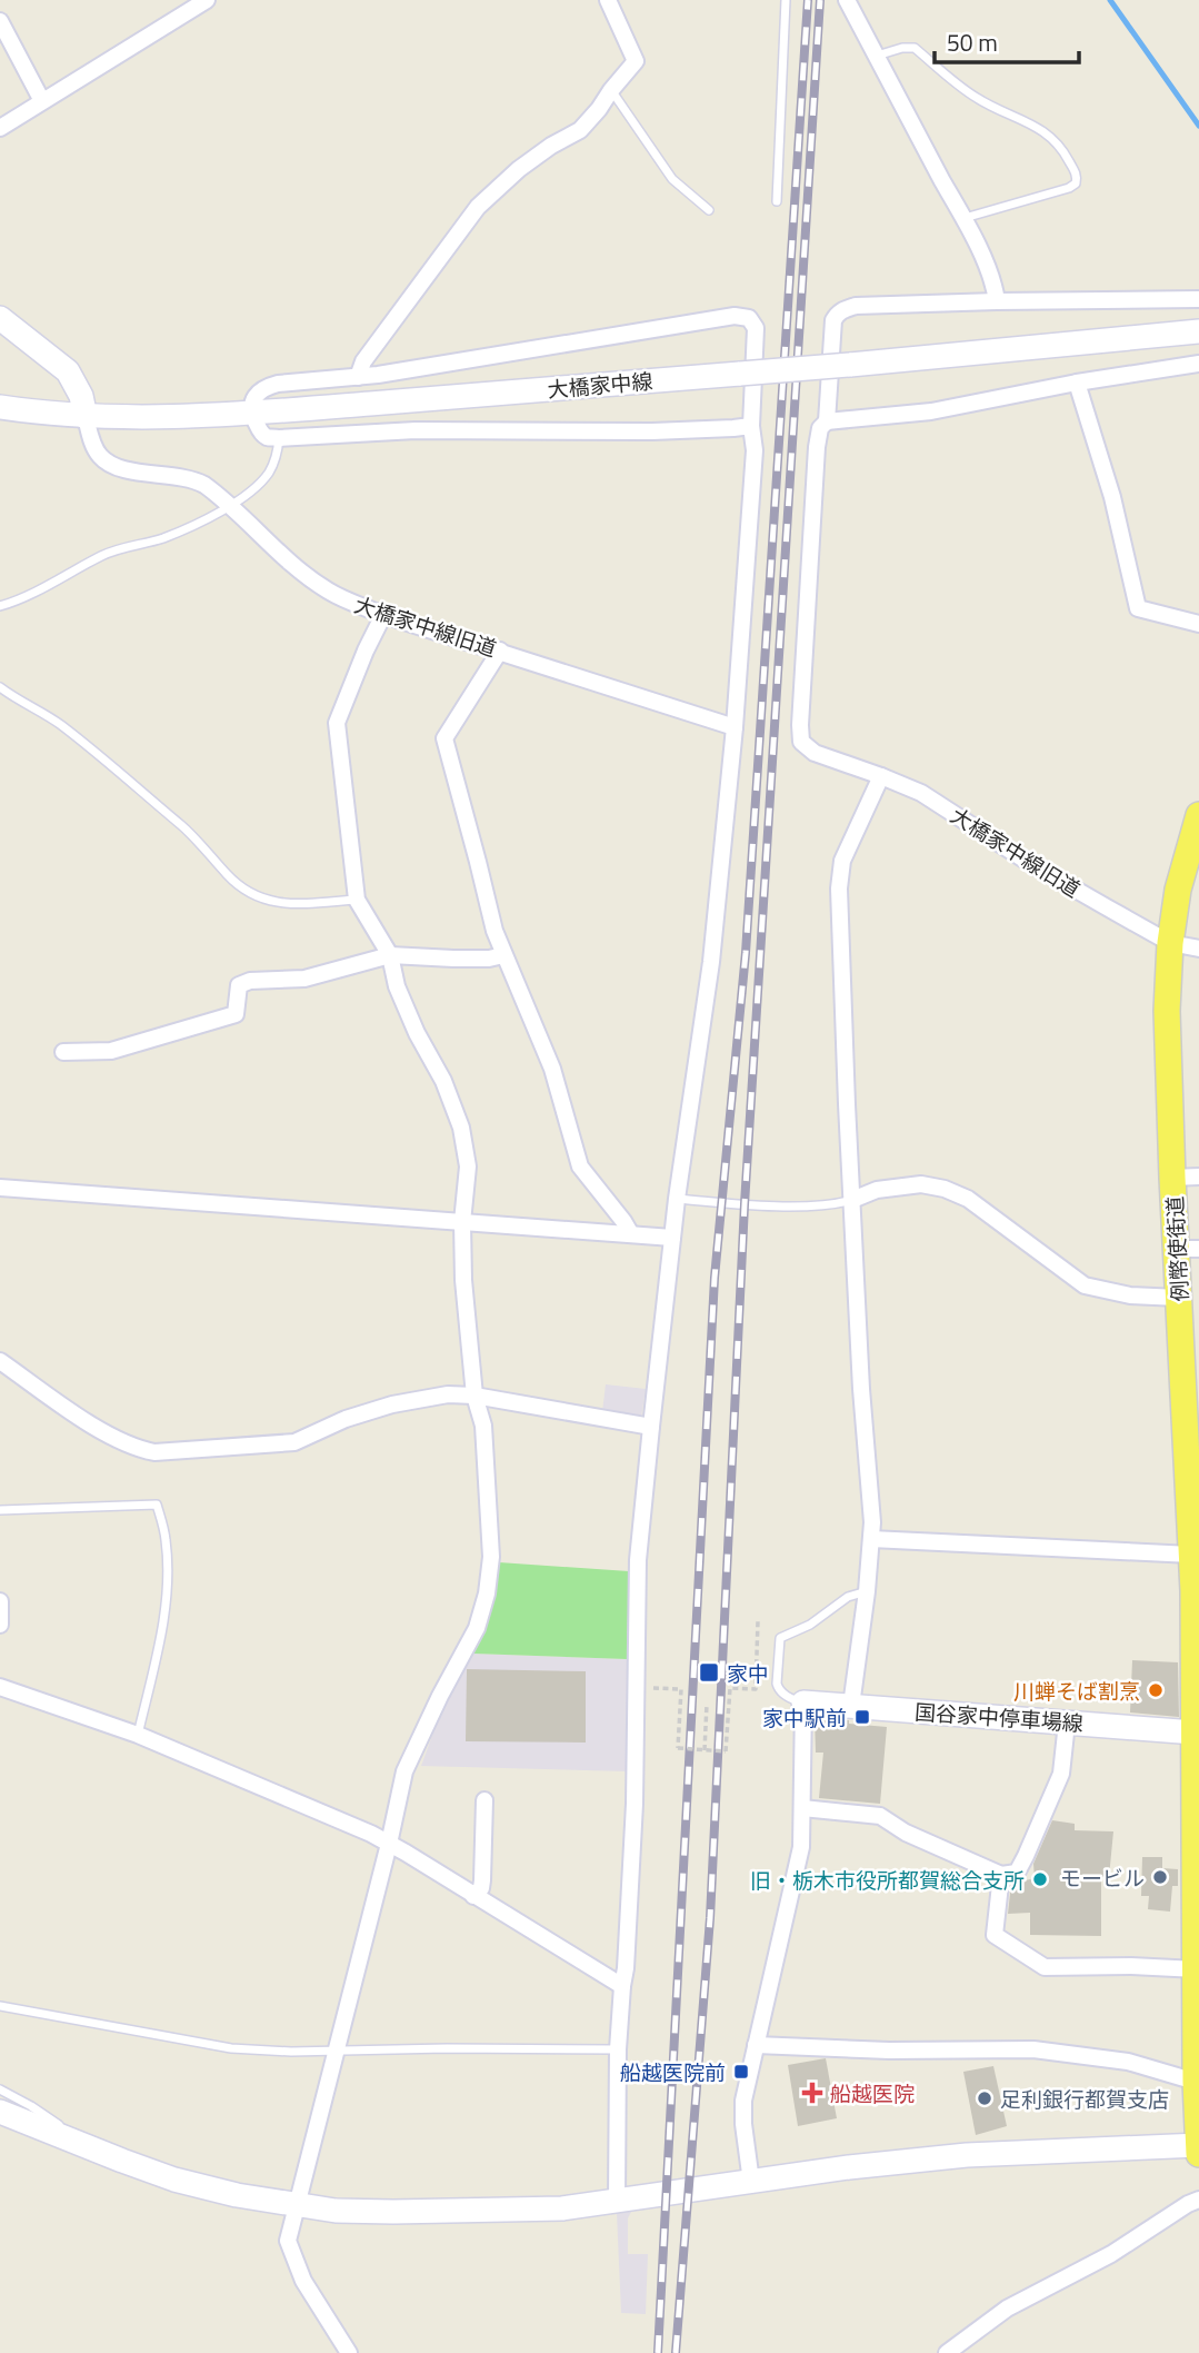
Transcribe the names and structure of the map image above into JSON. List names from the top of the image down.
{
  "streets": {
    "main road": ["大橋家中線", "例幣使街道", "国谷家中停車場線"],
    "street": ["大橋家中線旧道"]
  },
  "crossings": [
    ["大橋家中線", "大橋家中線旧道"],
    ["大橋家中線旧道", "例幣使街道"],
    ["例幣使街道", "国谷家中停車場線"]
  ],
  "places": {
    "transit": ["家中", "家中駅前", "船越医院前"],
    "other": [
      "川蝉そば割烹",
      "モービル",
      "旧・栃木市役所都賀総合支所",
      "足利銀行都賀支店"
    ],
    "health": ["船越医院"]
  },
  "scale_bar": "50 m"
}
